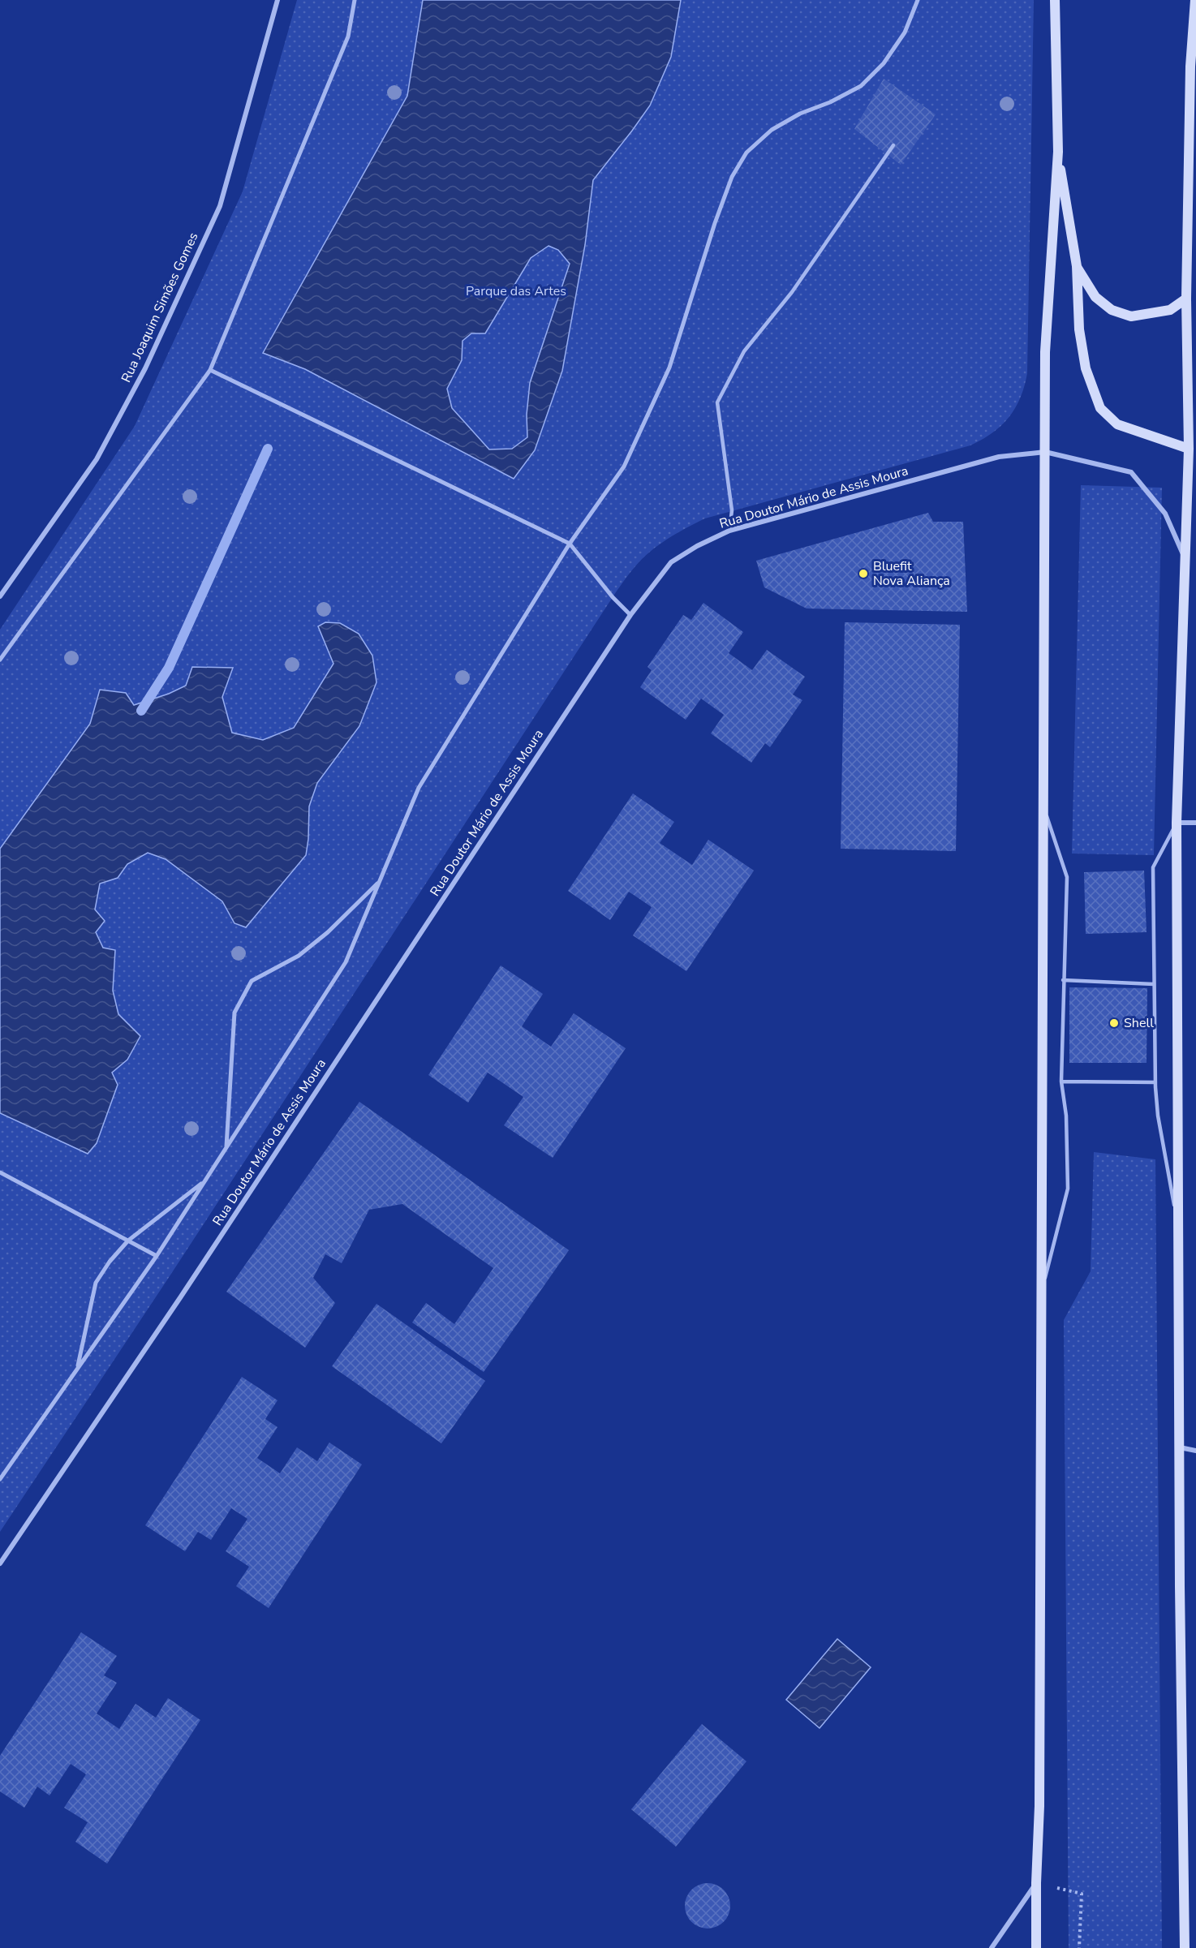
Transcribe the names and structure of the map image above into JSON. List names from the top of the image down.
{
  "streets": {
    "street": ["Rua Joaquim Simões Gomes", "Rua Doutor Mário de Assis Moura"]
  },
  "parks": ["Parque das Artes"],
  "places": ["Bluefit Nova Aliança", "Shell"]
}
